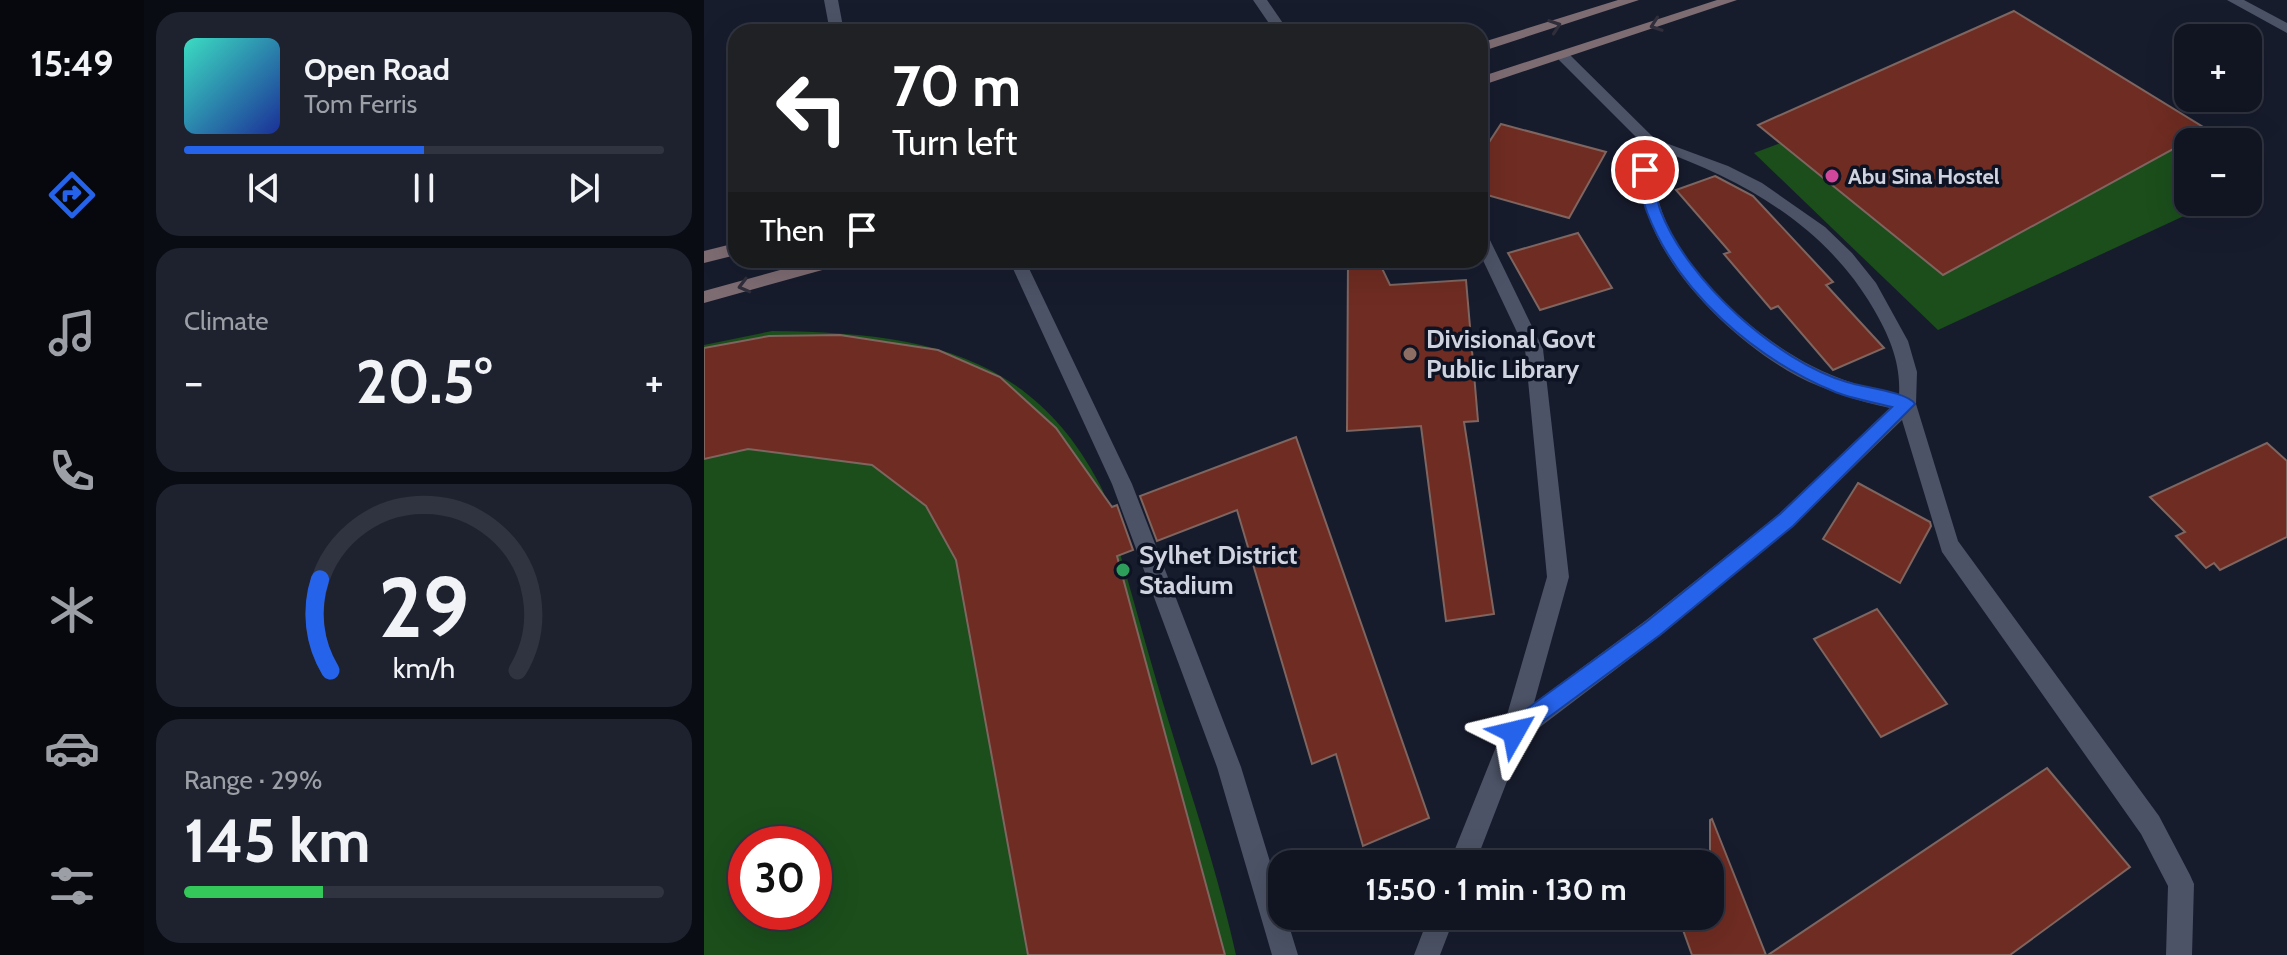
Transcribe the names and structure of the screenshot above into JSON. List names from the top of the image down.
{
  "places": ["Abu Sina Hostel", "Divisional Govt Public Library", "Sylhet District Stadium"],
  "page": {
    "tabs": "15:49",
    "map_buttons": ["+", "−"],
    "turn": ["70 m", "Turn left"],
    "song": ["Open Road", "Tom Ferris"],
    "then": "Then",
    "tile": [
      "Climate",
      ["Range · 29%", "145 km"]
    ],
    "heat": ["−", "20.5°", "+"],
    "limit": "30",
    "trip": "15:50 · 1 min · 130 m",
    "gauge": ["29", "km/h"]
  }
}
